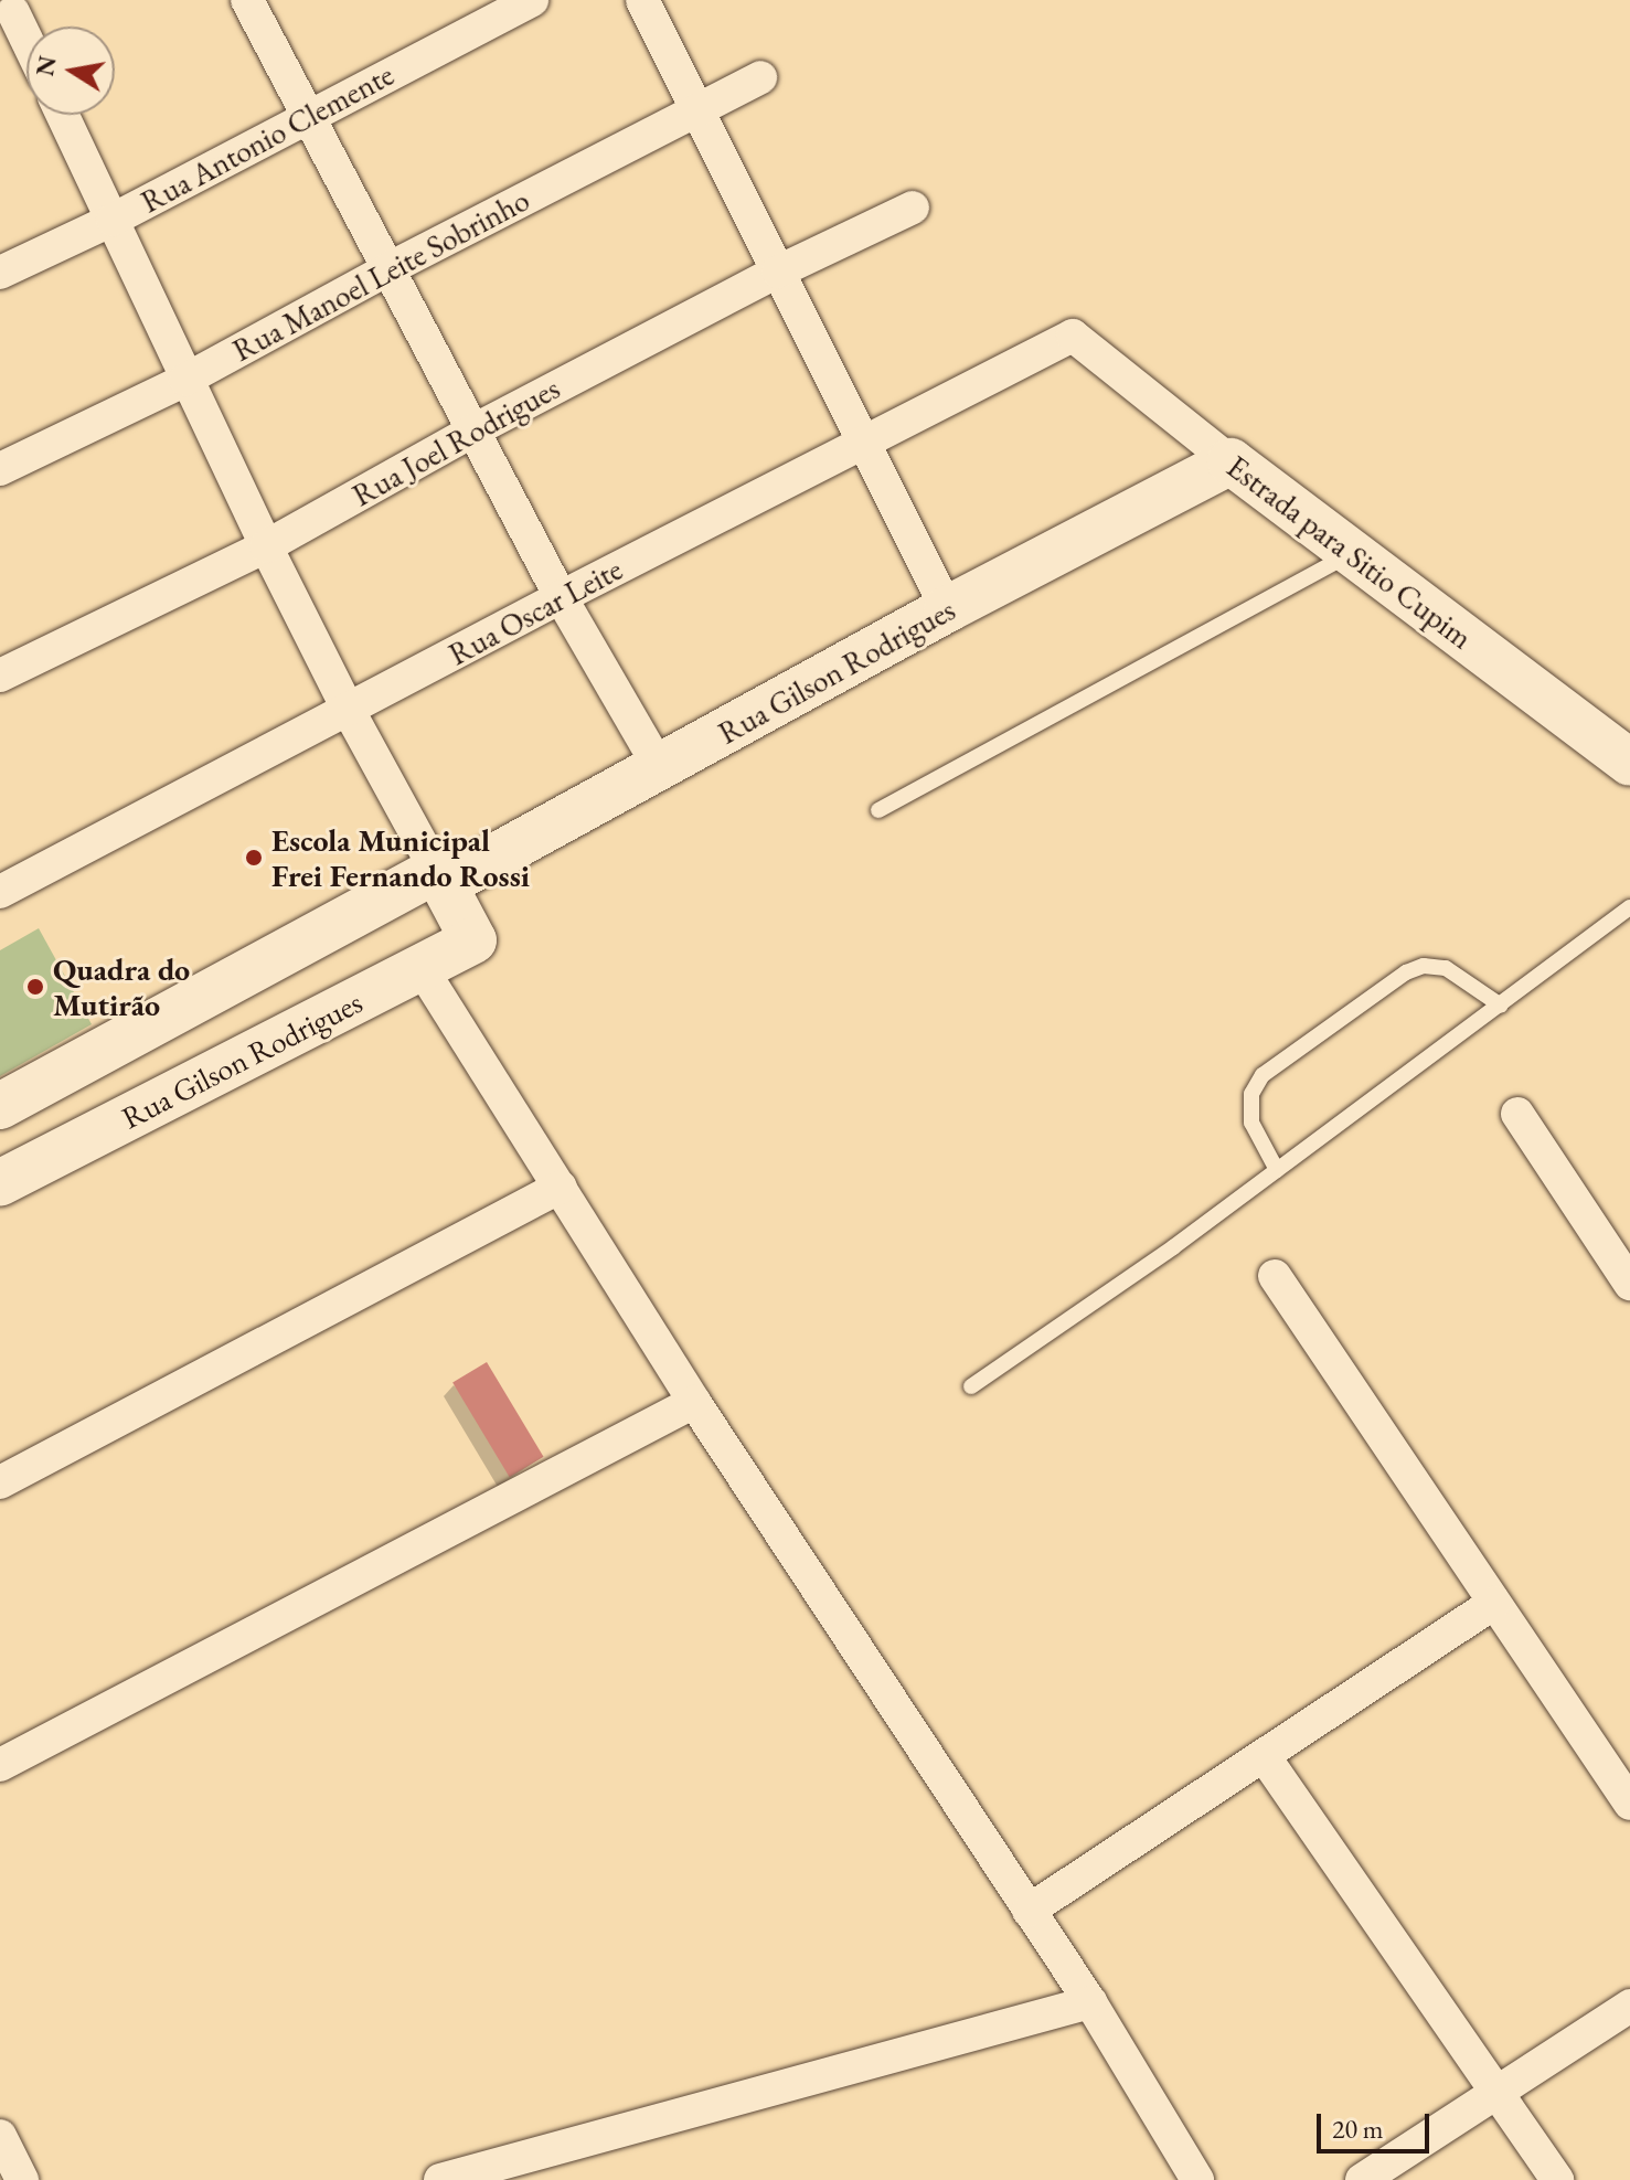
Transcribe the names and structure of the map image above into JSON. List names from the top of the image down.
{
  "streets": {
    "street": [
      "Rua Antonio Clemente",
      "Rua Manoel Leite Sobrinho",
      "Rua Joel Rodrigues",
      "Estrada para Sitio Cupim",
      "Rua Oscar Leite",
      "Rua Gilson Rodrigues"
    ]
  },
  "crossings": [
    ["Estrada para Sitio Cupim", "Rua Oscar Leite"],
    ["Estrada para Sitio Cupim", "Rua Gilson Rodrigues"]
  ],
  "places": ["Escola Municipal Frei Fernando Rossi", "Quadra do Mutirão"],
  "scale_bar": "20 m",
  "north": "left"
}
